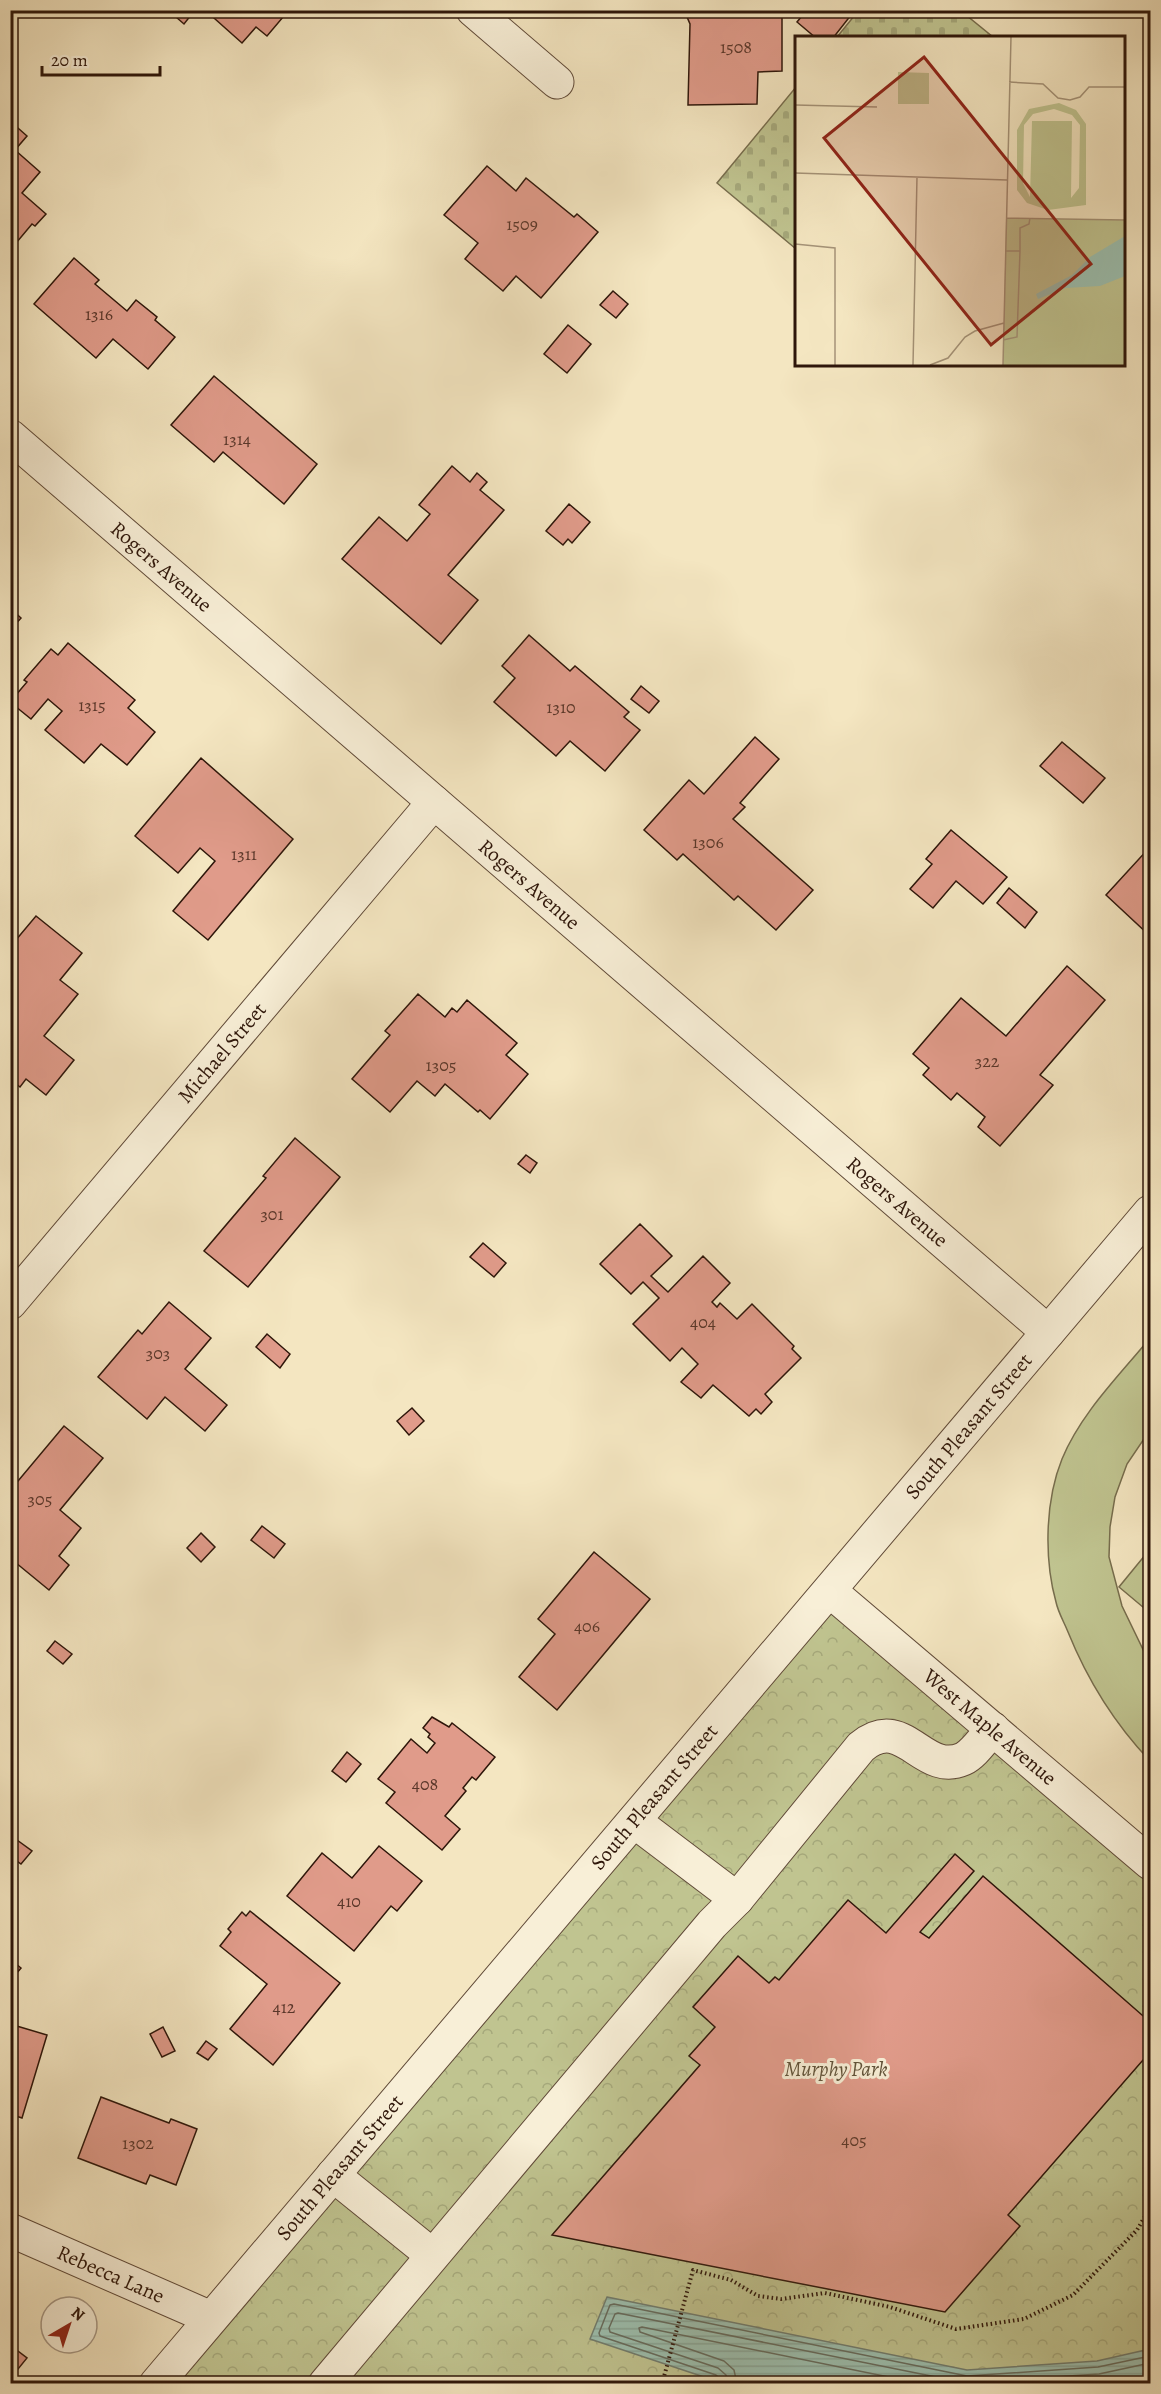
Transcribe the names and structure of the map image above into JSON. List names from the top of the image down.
{
  "streets": {
    "street": [
      "Rogers Avenue",
      "Michael Street",
      "South Pleasant Street",
      "West Maple Avenue",
      "Rebecca Lane"
    ]
  },
  "crossings": [
    ["Rogers Avenue", "Michael Street"],
    ["Rogers Avenue", "South Pleasant Street"],
    ["South Pleasant Street", "West Maple Avenue"],
    ["South Pleasant Street", "Rebecca Lane"]
  ],
  "parks": ["Murphy Park"],
  "house_numbers": [
    "1508",
    "1509",
    "1316",
    "1314",
    "1315",
    "1310",
    "1306",
    "1311",
    "322",
    "1305",
    "301",
    "404",
    "303",
    "305",
    "406",
    "408",
    "410",
    "412",
    "405",
    "1302"
  ],
  "scale_bar": "20 m",
  "north": "top right"
}
